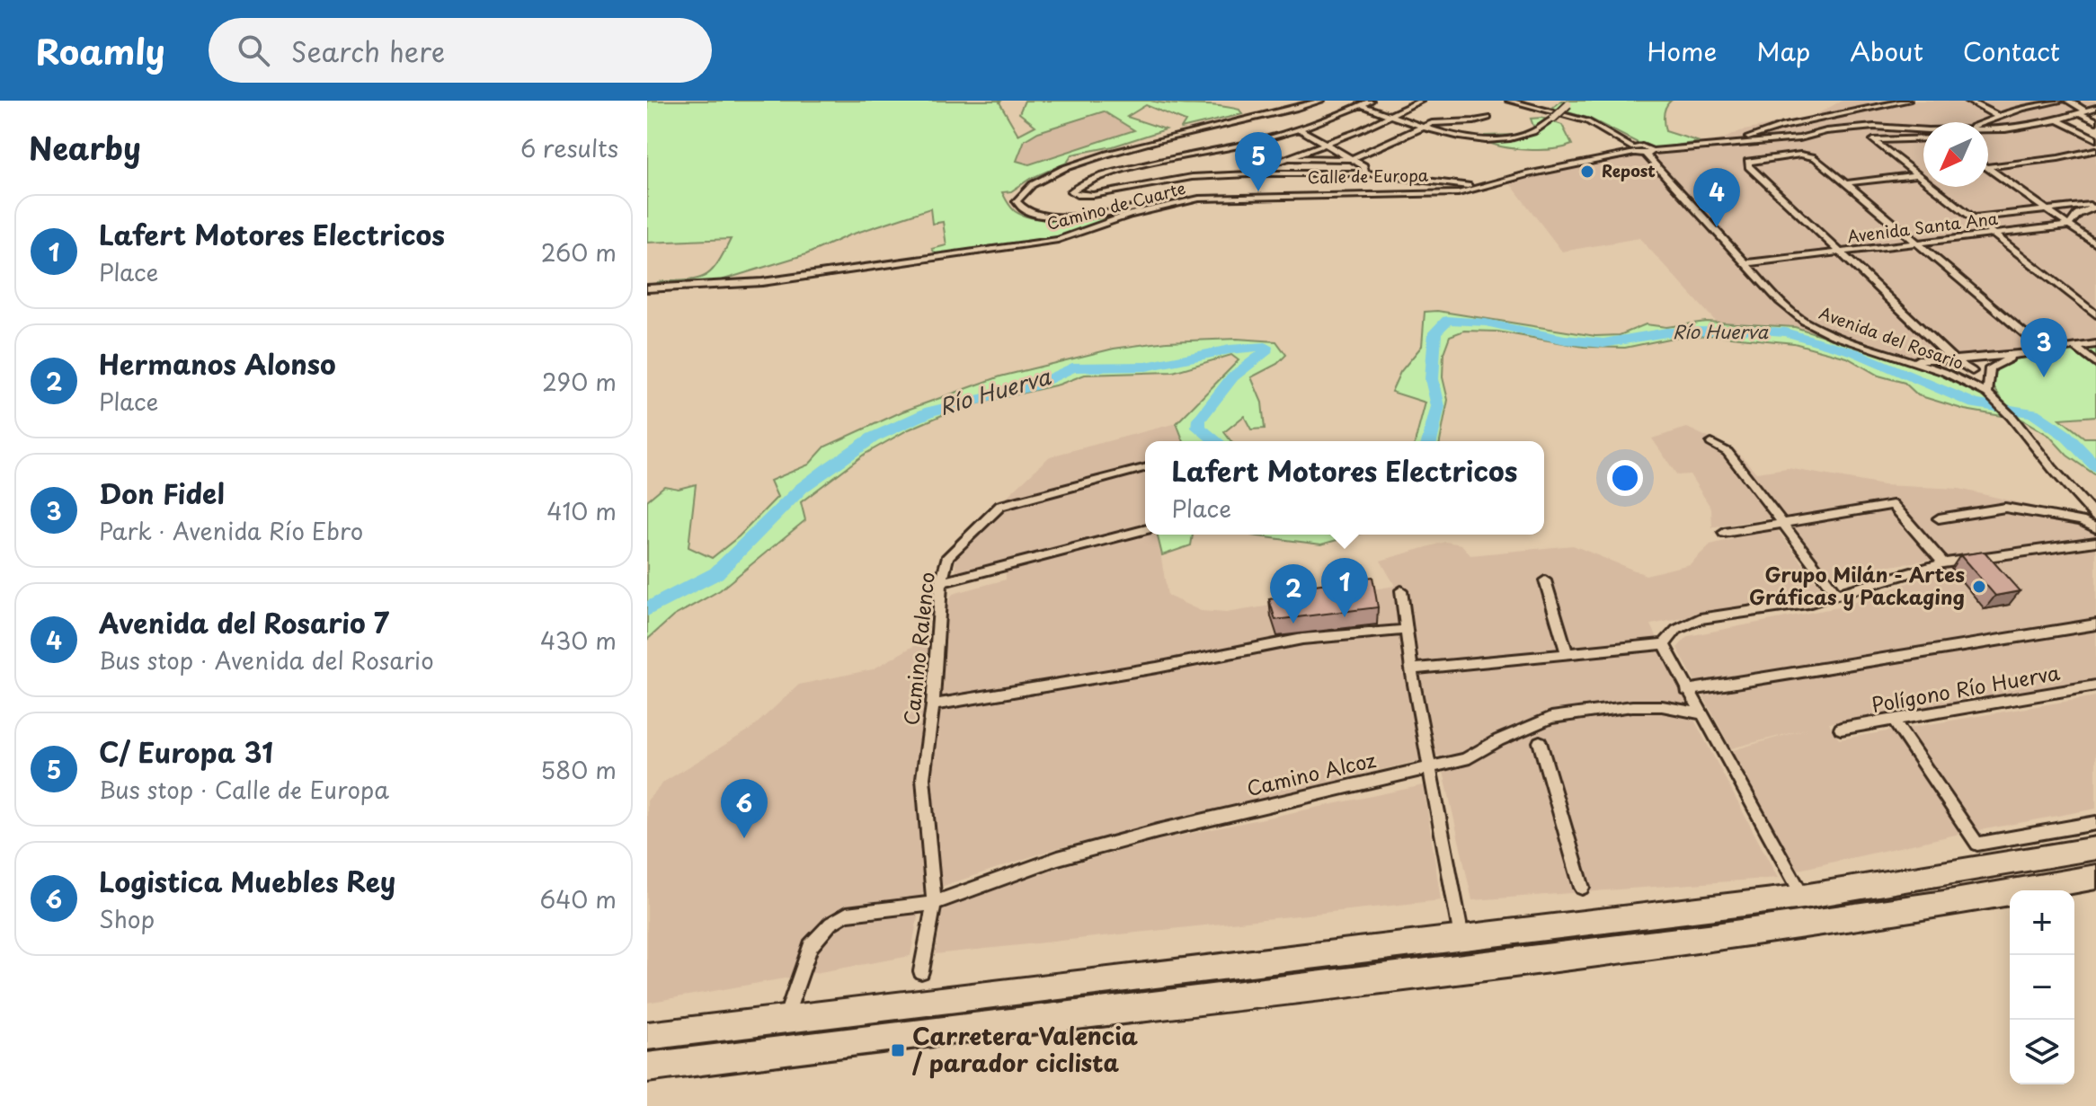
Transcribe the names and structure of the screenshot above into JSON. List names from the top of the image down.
{
  "streets": {
    "street": [
      "Calle de Europa",
      "Camino de Cuarte",
      "Avenida Santa Ana",
      "Avenida del Rosario",
      "Camino Ralenco",
      "Polígono Río Huerva",
      "Camino Alcoz"
    ]
  },
  "crossings": [
    ["Calle de Europa", "Camino de Cuarte"],
    ["Avenida Santa Ana", "Avenida del Rosario"],
    ["Camino Ralenco", "Camino Alcoz"]
  ],
  "water": ["Río Huerva"],
  "places": {
    "other": ["Repost", "Grupo Milán - Artes Gráficas y Packaging"],
    "transit": ["Carretera Valencia / parador ciclista"]
  },
  "north": "bottom left",
  "page": {
    "header": "Roamly",
    "search": "Search here",
    "nav": [
      "Home",
      "Map",
      "About",
      "Contact"
    ],
    "heading": ["Nearby", "6 results"],
    "pins": [
      "5",
      "4",
      "3",
      "1",
      "2",
      "6"
    ],
    "list": [
      {
        "mark": "1",
        "name": "Lafert Motores Electricos",
        "note": "Place",
        "value": "260 m"
      },
      {
        "mark": "2",
        "name": "Hermanos Alonso",
        "note": "Place",
        "value": "290 m"
      },
      {
        "mark": "3",
        "name": "Don Fidel",
        "note": "Park · Avenida Río Ebro",
        "value": "410 m"
      },
      {
        "mark": "4",
        "name": "Avenida del Rosario 7",
        "note": "Bus stop · Avenida del Rosario",
        "value": "430 m"
      },
      {
        "mark": "5",
        "name": "C/ Europa 31",
        "note": "Bus stop · Calle de Europa",
        "value": "580 m"
      },
      {
        "mark": "6",
        "name": "Logistica Muebles Rey",
        "note": "Shop",
        "value": "640 m"
      }
    ],
    "popup": ["Lafert Motores Electricos", "Place"],
    "map_buttons": ["+", "−"]
  }
}
